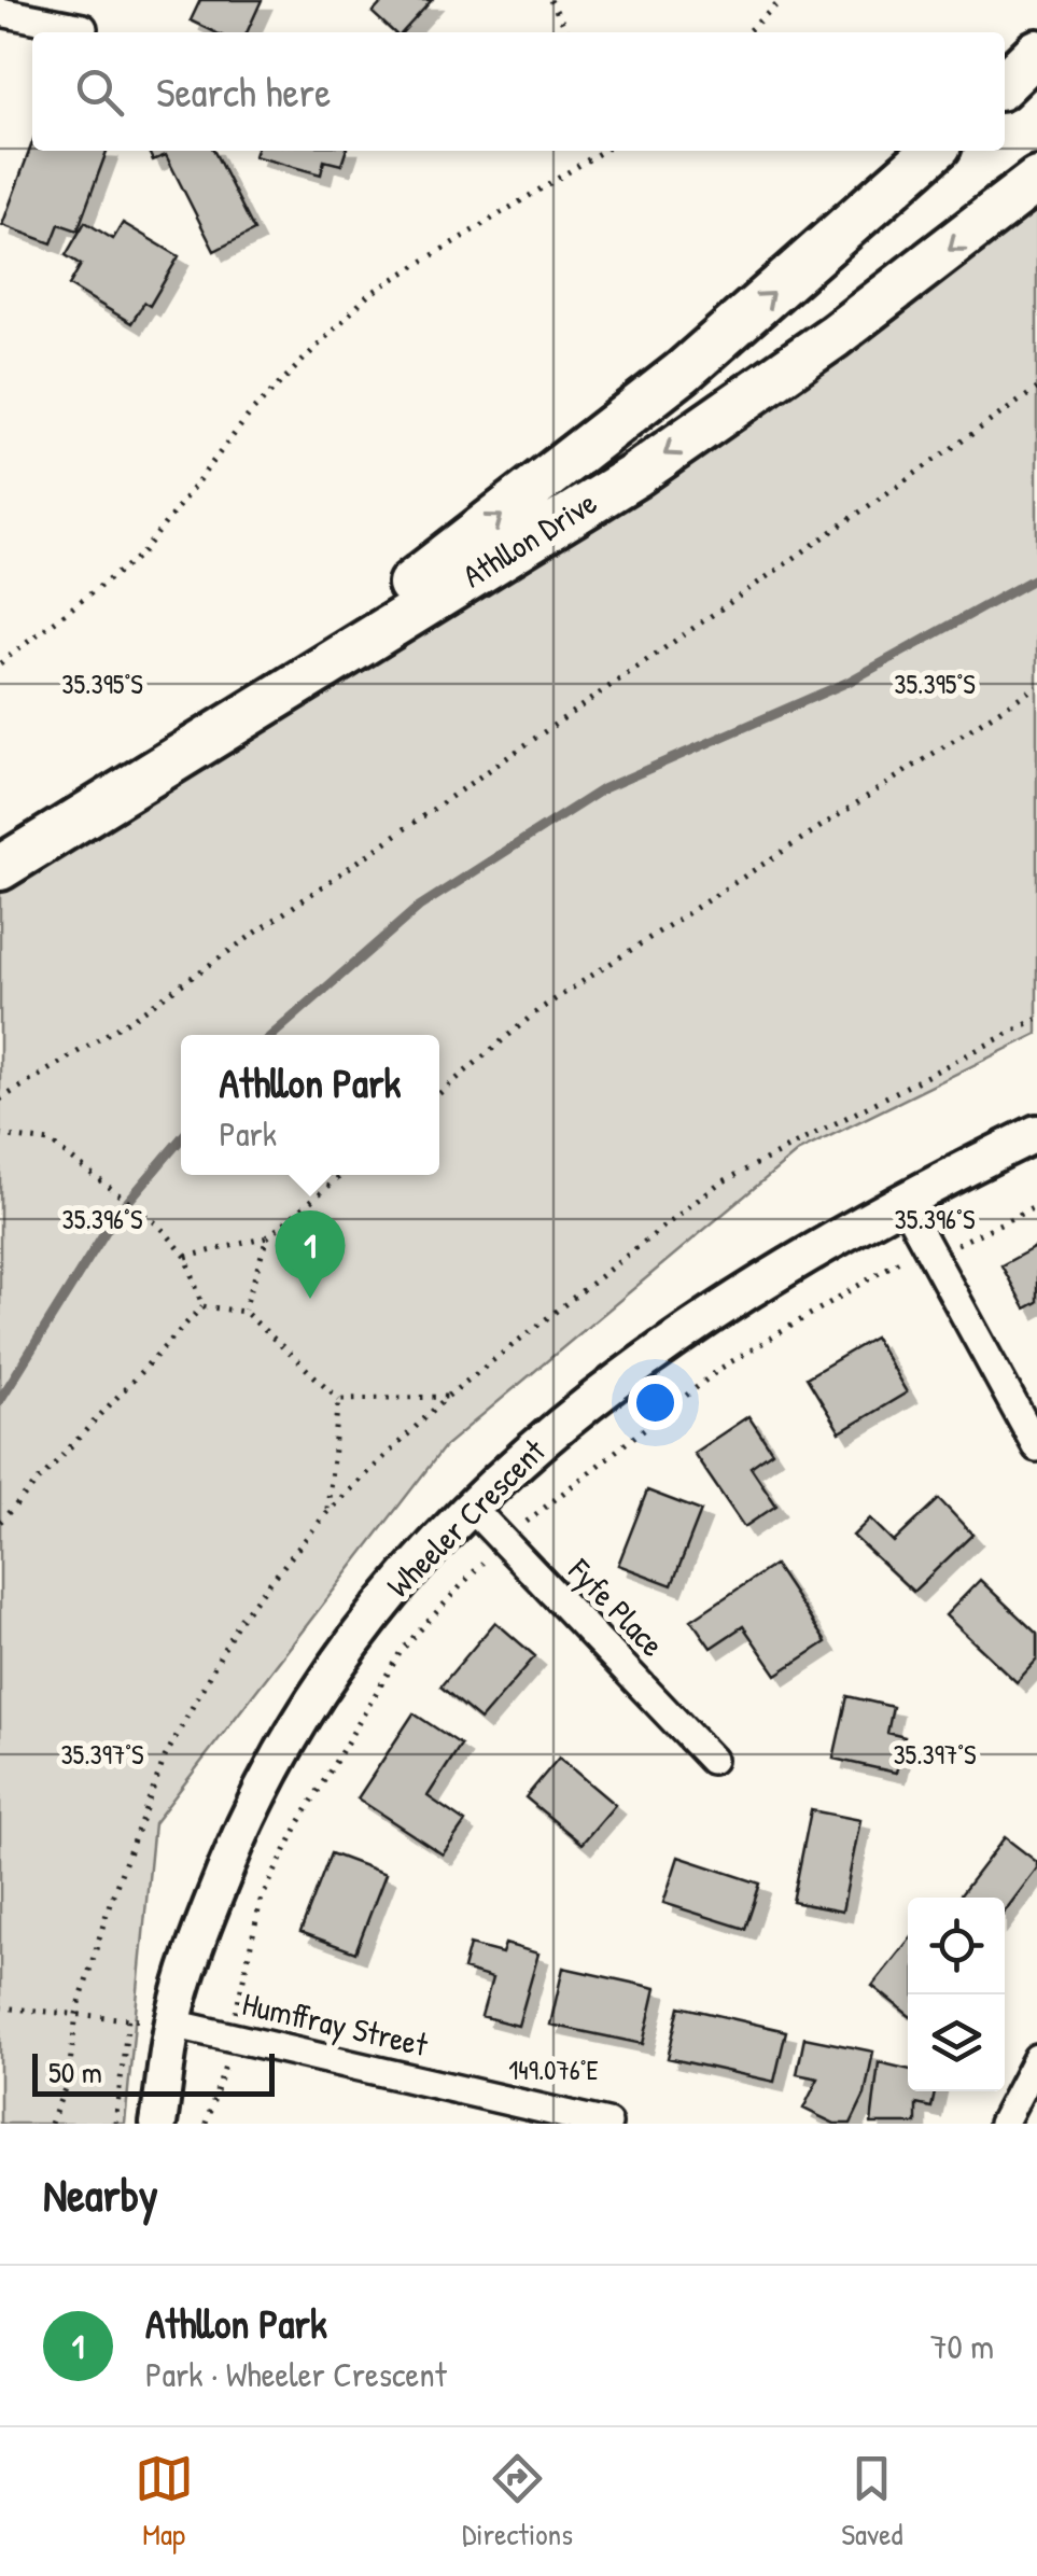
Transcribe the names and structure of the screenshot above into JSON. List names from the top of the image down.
{
  "streets": {
    "main road": ["Athllon Drive"],
    "street": ["Wheeler Crescent", "Fyfe Place", "Humffray Street"]
  },
  "crossings": [
    ["Wheeler Crescent", "Fyfe Place"],
    ["Wheeler Crescent", "Humffray Street"]
  ],
  "scale_bar": "50 m",
  "page": {
    "search": "Search here",
    "popup": ["Athllon Park", "Park"],
    "pins": "1",
    "scale": "50 m",
    "heading": "Nearby",
    "list": [
      {
        "mark": "1",
        "name": "Athllon Park",
        "note": "Park · Wheeler Crescent",
        "value": "70 m"
      }
    ],
    "nav": ["Map", "Directions", "Saved"]
  },
  "coordinates": [
    "35.395°S",
    "35.396°S",
    "35.397°S",
    "149.076°E"
  ]
}
